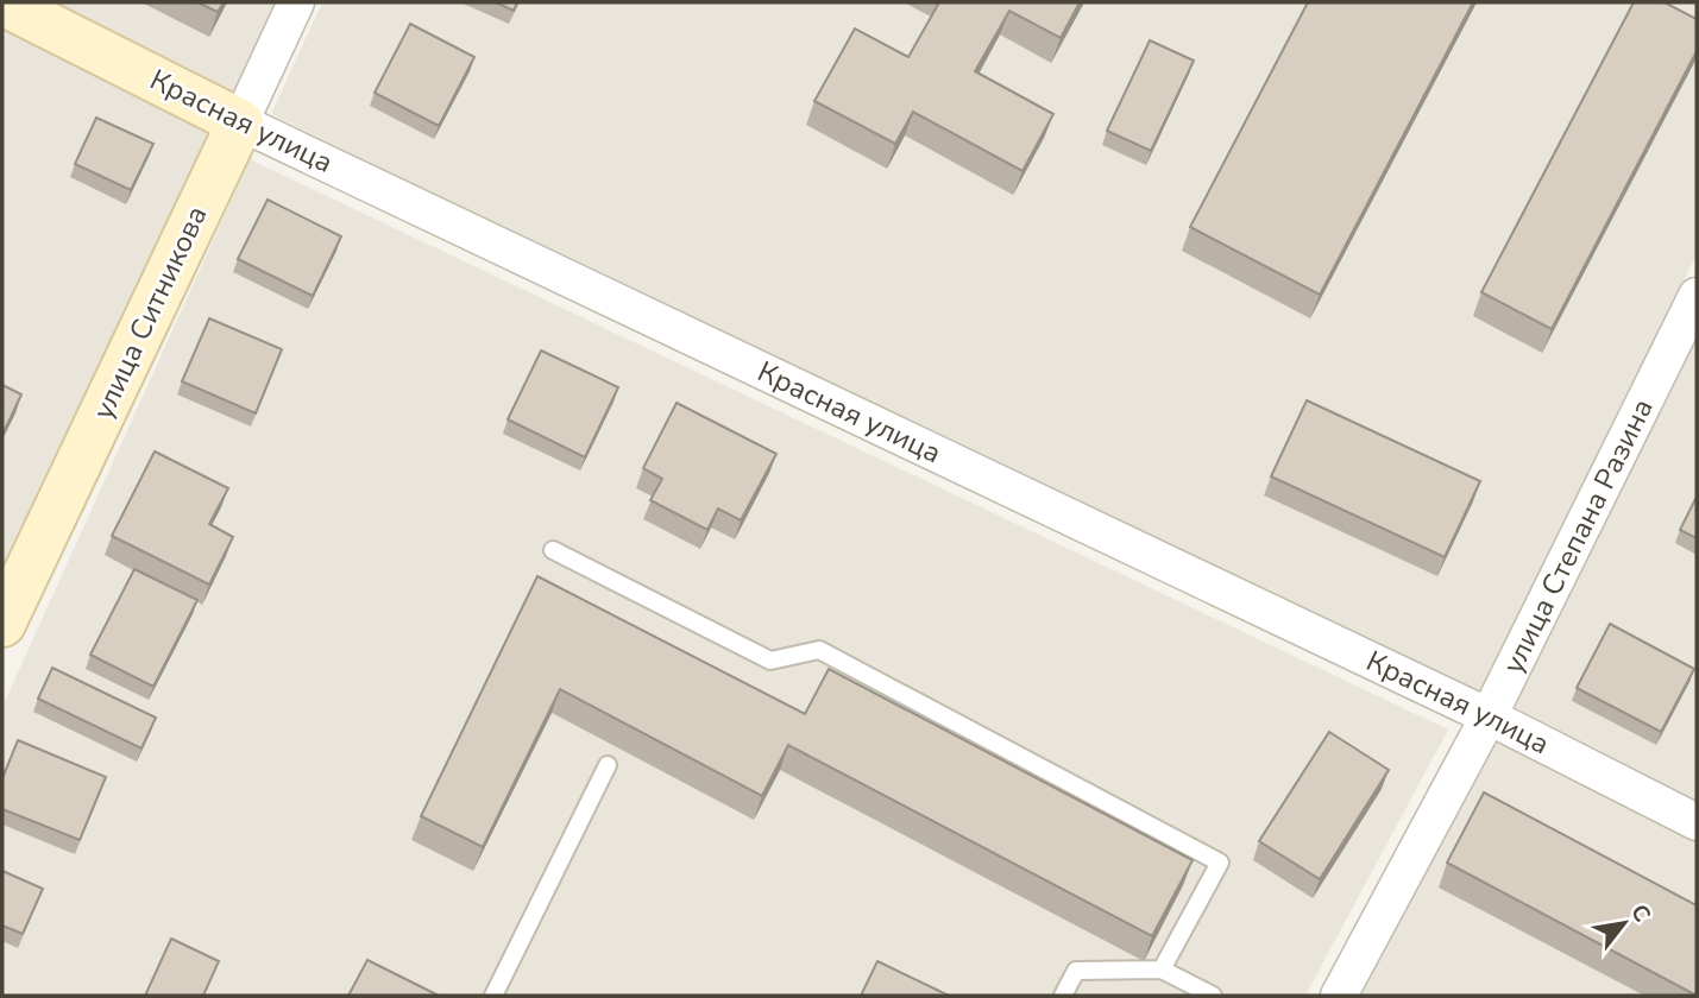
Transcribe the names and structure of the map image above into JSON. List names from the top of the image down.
{
  "streets": {
    "main road": ["Красная улица", "улица Ситникова"],
    "street": ["улица Степана Разина"]
  },
  "crossings": [
    ["Красная улица", "улица Ситникова"],
    ["Красная улица", "улица Степана Разина"]
  ],
  "north": "top right"
}
